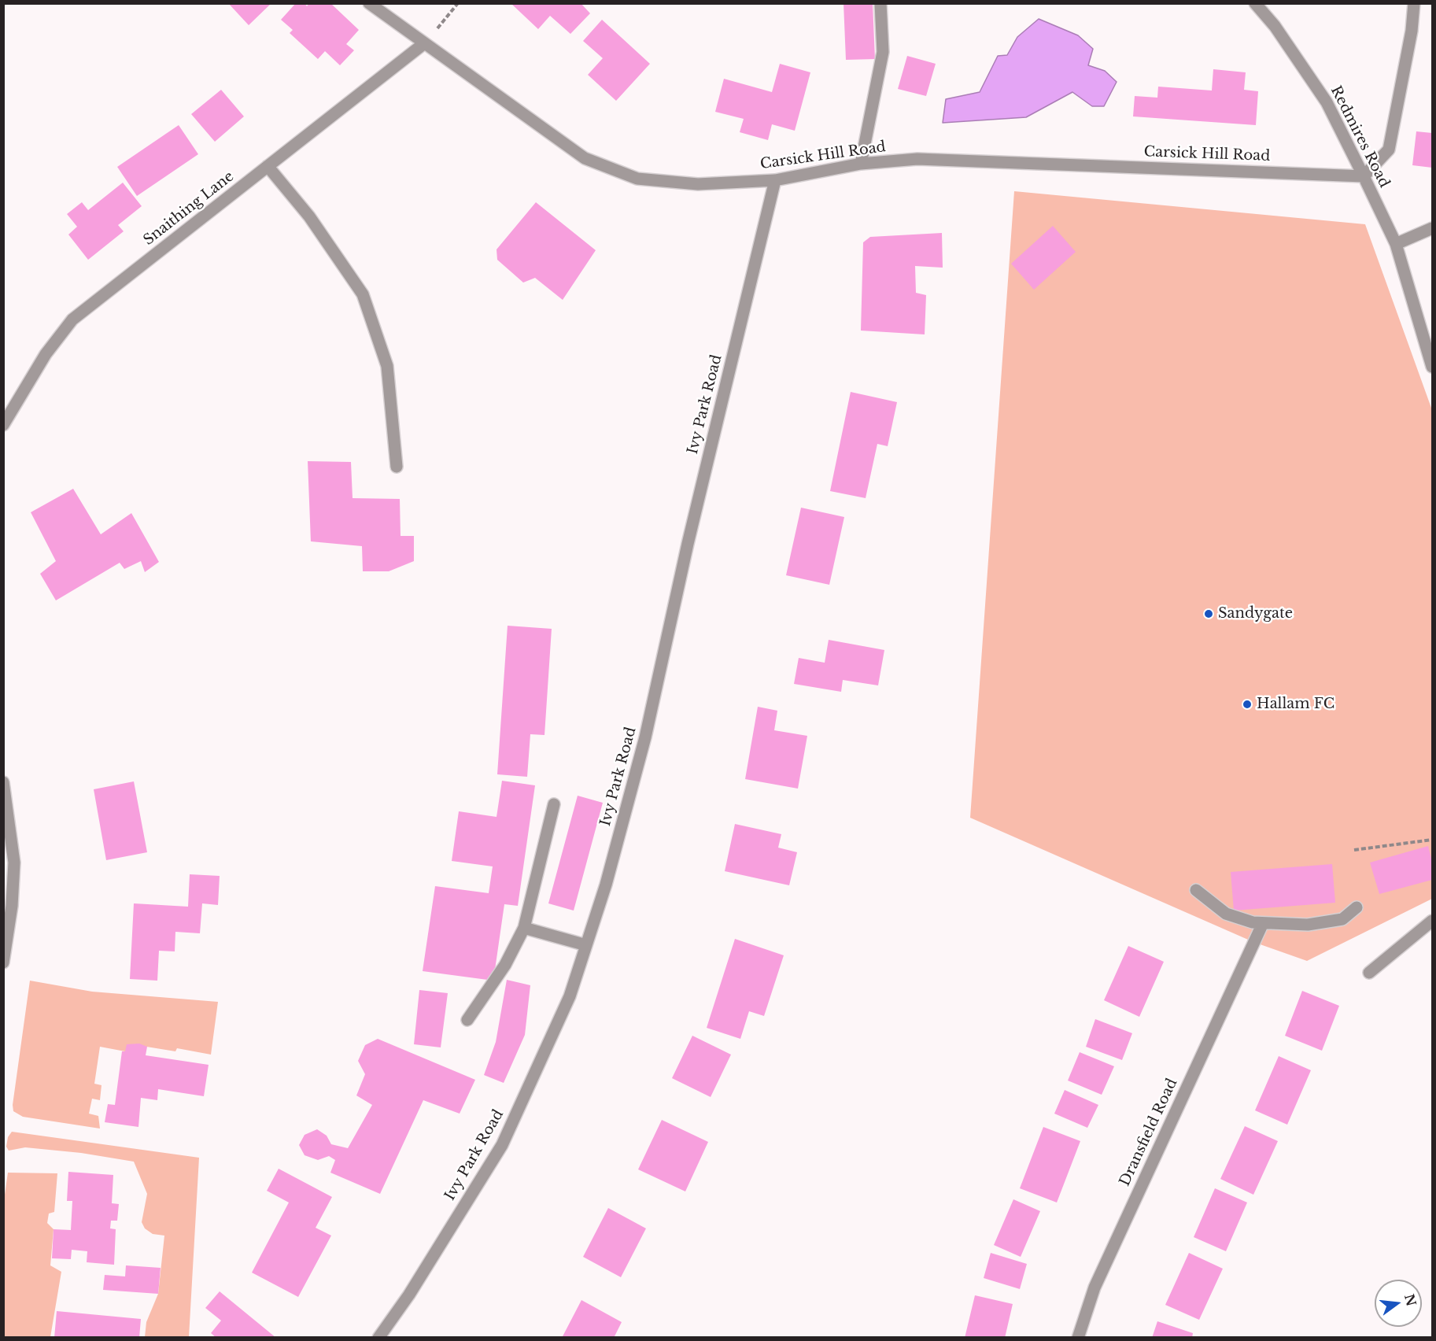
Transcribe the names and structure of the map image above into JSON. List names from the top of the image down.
{
  "streets": {
    "street": [
      "Redmires Road",
      "Carsick Hill Road",
      "Snaithing Lane",
      "Ivy Park Road",
      "Dransfield Road"
    ]
  },
  "crossings": [
    ["Redmires Road", "Carsick Hill Road"],
    ["Carsick Hill Road", "Snaithing Lane"],
    ["Carsick Hill Road", "Ivy Park Road"]
  ],
  "places": ["Sandygate", "Hallam FC"],
  "north": "right"
}
